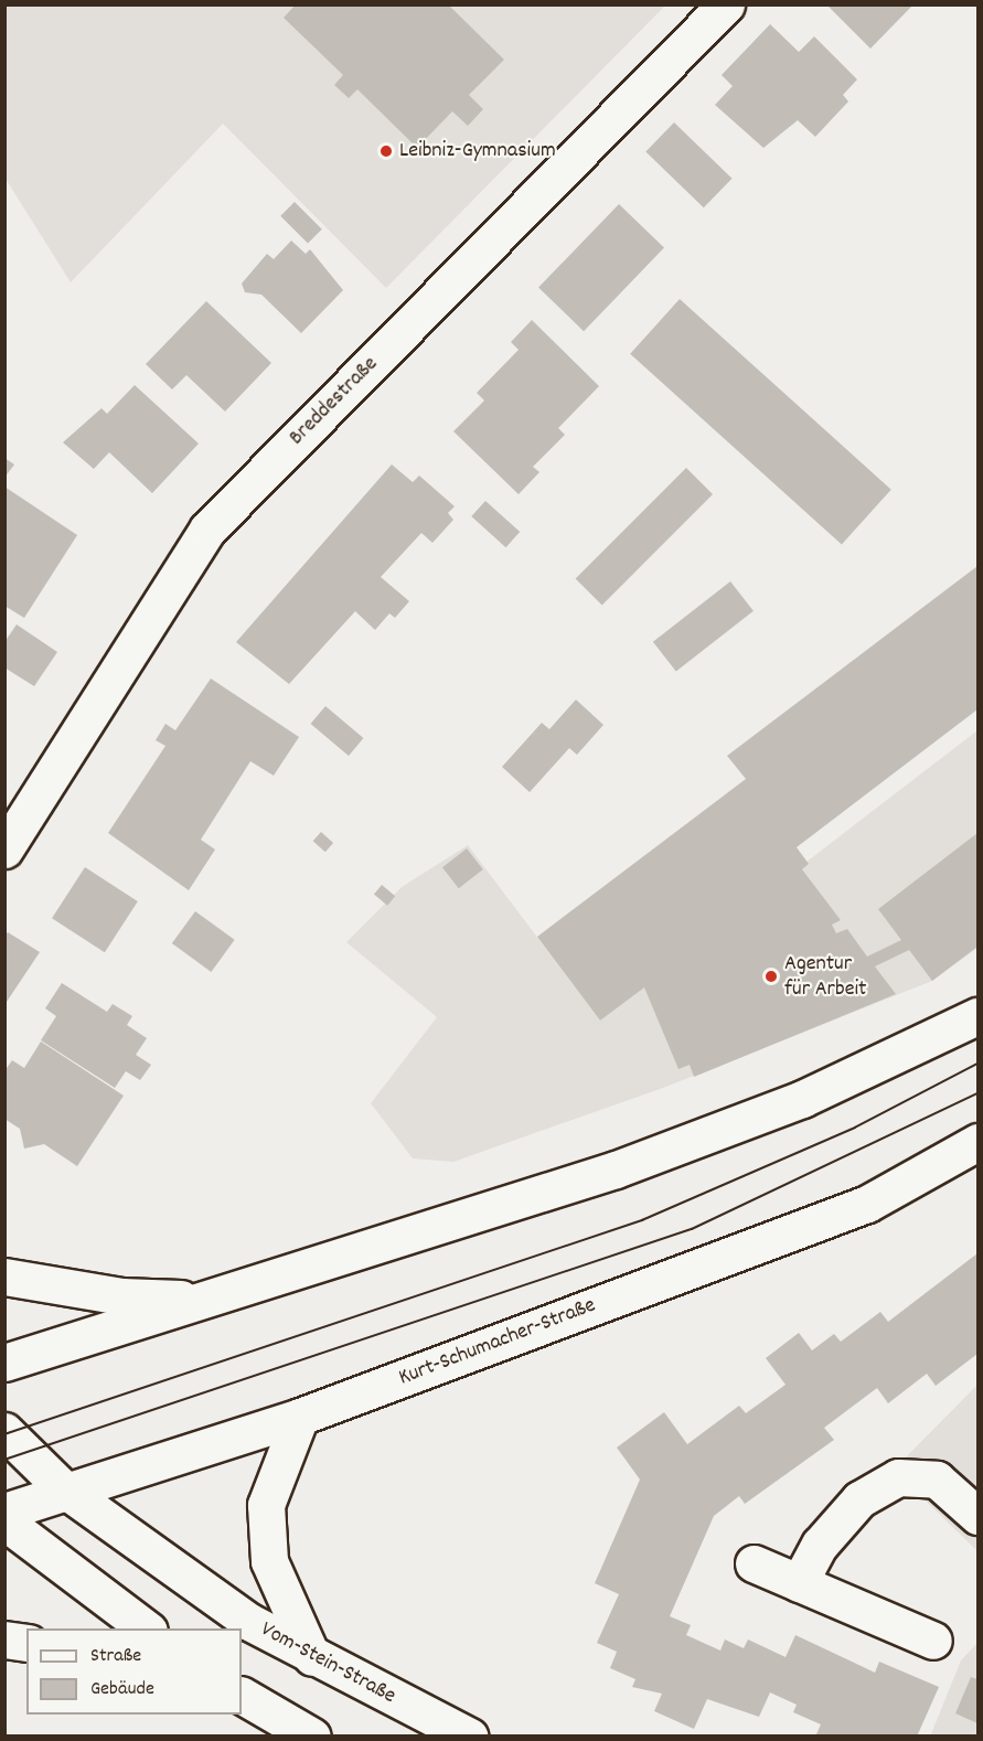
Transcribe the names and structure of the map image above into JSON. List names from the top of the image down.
{
  "streets": {
    "main road": ["Breddestraße", "Kurt-Schumacher-Straße", "Vom-Stein-Straße"]
  },
  "crossings": [
    ["Kurt-Schumacher-Straße", "Vom-Stein-Straße"]
  ],
  "places": ["Leibniz-Gymnasium", "Agentur für Arbeit"],
  "legend": ["Straße", "Gebäude"]
}
